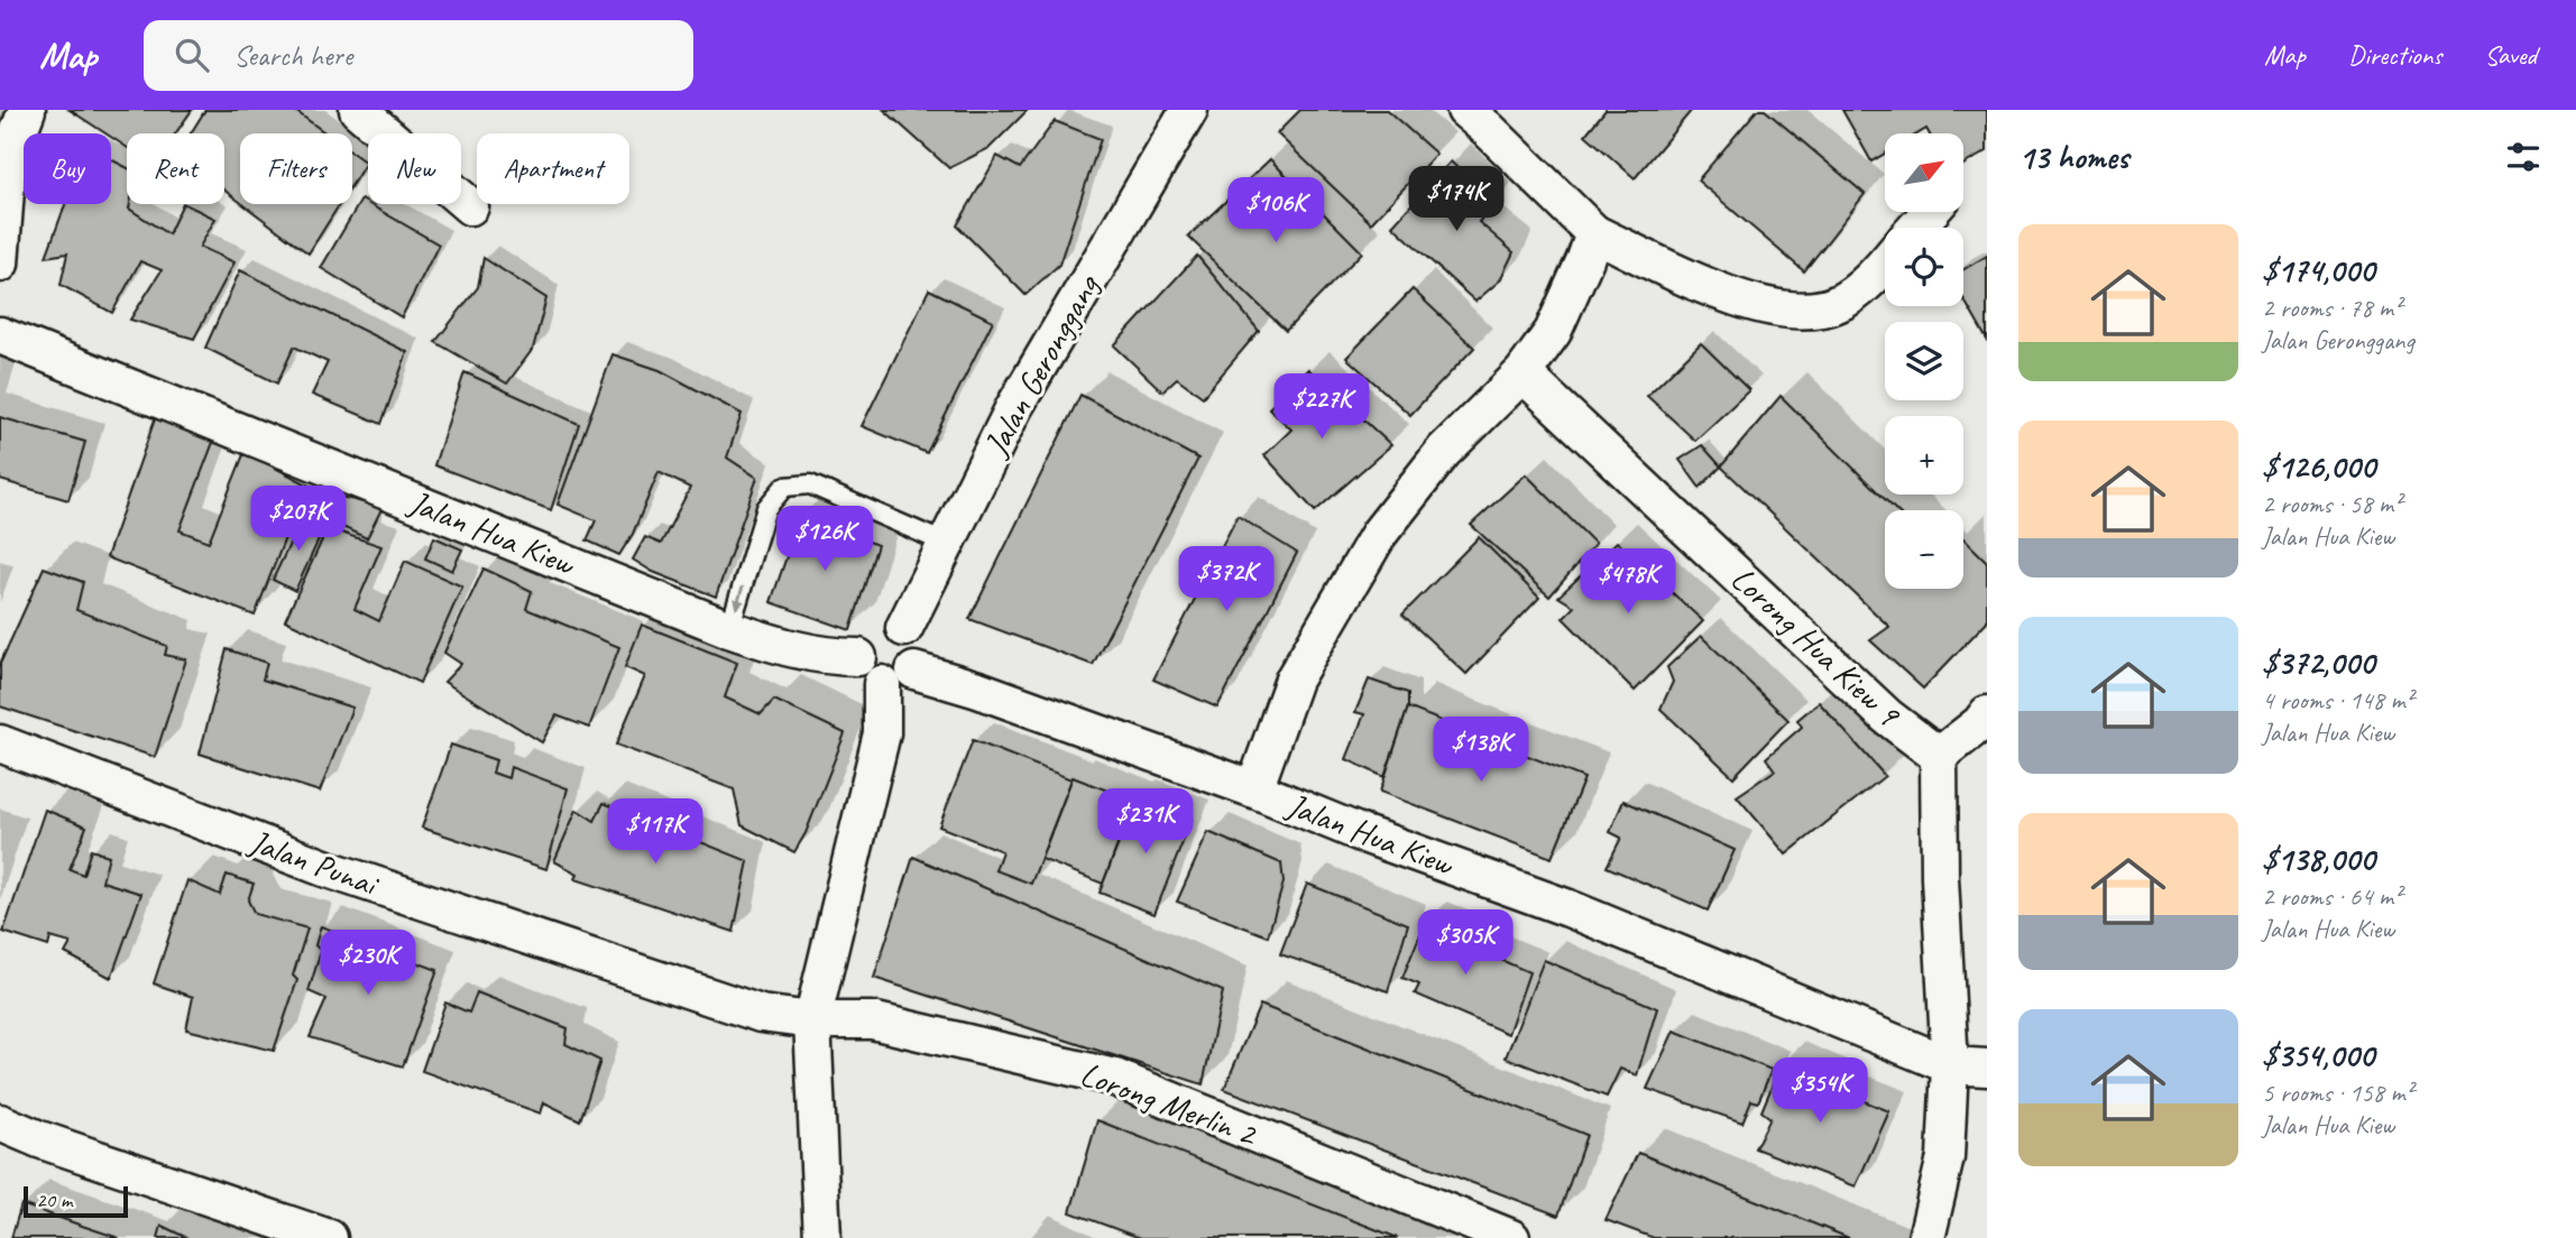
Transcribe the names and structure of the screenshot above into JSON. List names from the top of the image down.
{
  "streets": {
    "street": [
      "Jalan Geronggang",
      "Jalan Hua Kiew",
      "Lorong Hua Kiew 9",
      "Jalan Punai",
      "Lorong Merlin 2"
    ]
  },
  "crossings": [
    ["Jalan Geronggang", "Jalan Hua Kiew"],
    ["Jalan Punai", "Lorong Merlin 2"]
  ],
  "scale_bar": "20 m",
  "north": "top right",
  "page": {
    "header": "Map",
    "search": "Search here",
    "nav": ["Map", "Directions", "Saved"],
    "heading": "13 homes",
    "map_buttons": ["+", "−"],
    "chip": [
      "Buy",
      "Rent",
      "Filters",
      "New",
      "Apartment"
    ],
    "price": [
      "$174K",
      "$106K",
      "$227K",
      "$207K",
      "$126K",
      "$372K",
      "$478K",
      "$138K",
      "$231K",
      "$117K",
      "$305K",
      "$230K",
      "$354K"
    ],
    "list": [
      {
        "name": "$174,000",
        "note": "2 rooms · 78 m² · Jalan Geronggang"
      },
      {
        "name": "$126,000",
        "note": "2 rooms · 58 m² · Jalan Hua Kiew"
      },
      {
        "name": "$372,000",
        "note": "4 rooms · 148 m² · Jalan Hua Kiew"
      },
      {
        "name": "$138,000",
        "note": "2 rooms · 64 m² · Jalan Hua Kiew"
      },
      {
        "name": "$354,000",
        "note": "5 rooms · 158 m² · Jalan Hua Kiew"
      }
    ],
    "scale": "20 m"
  }
}
